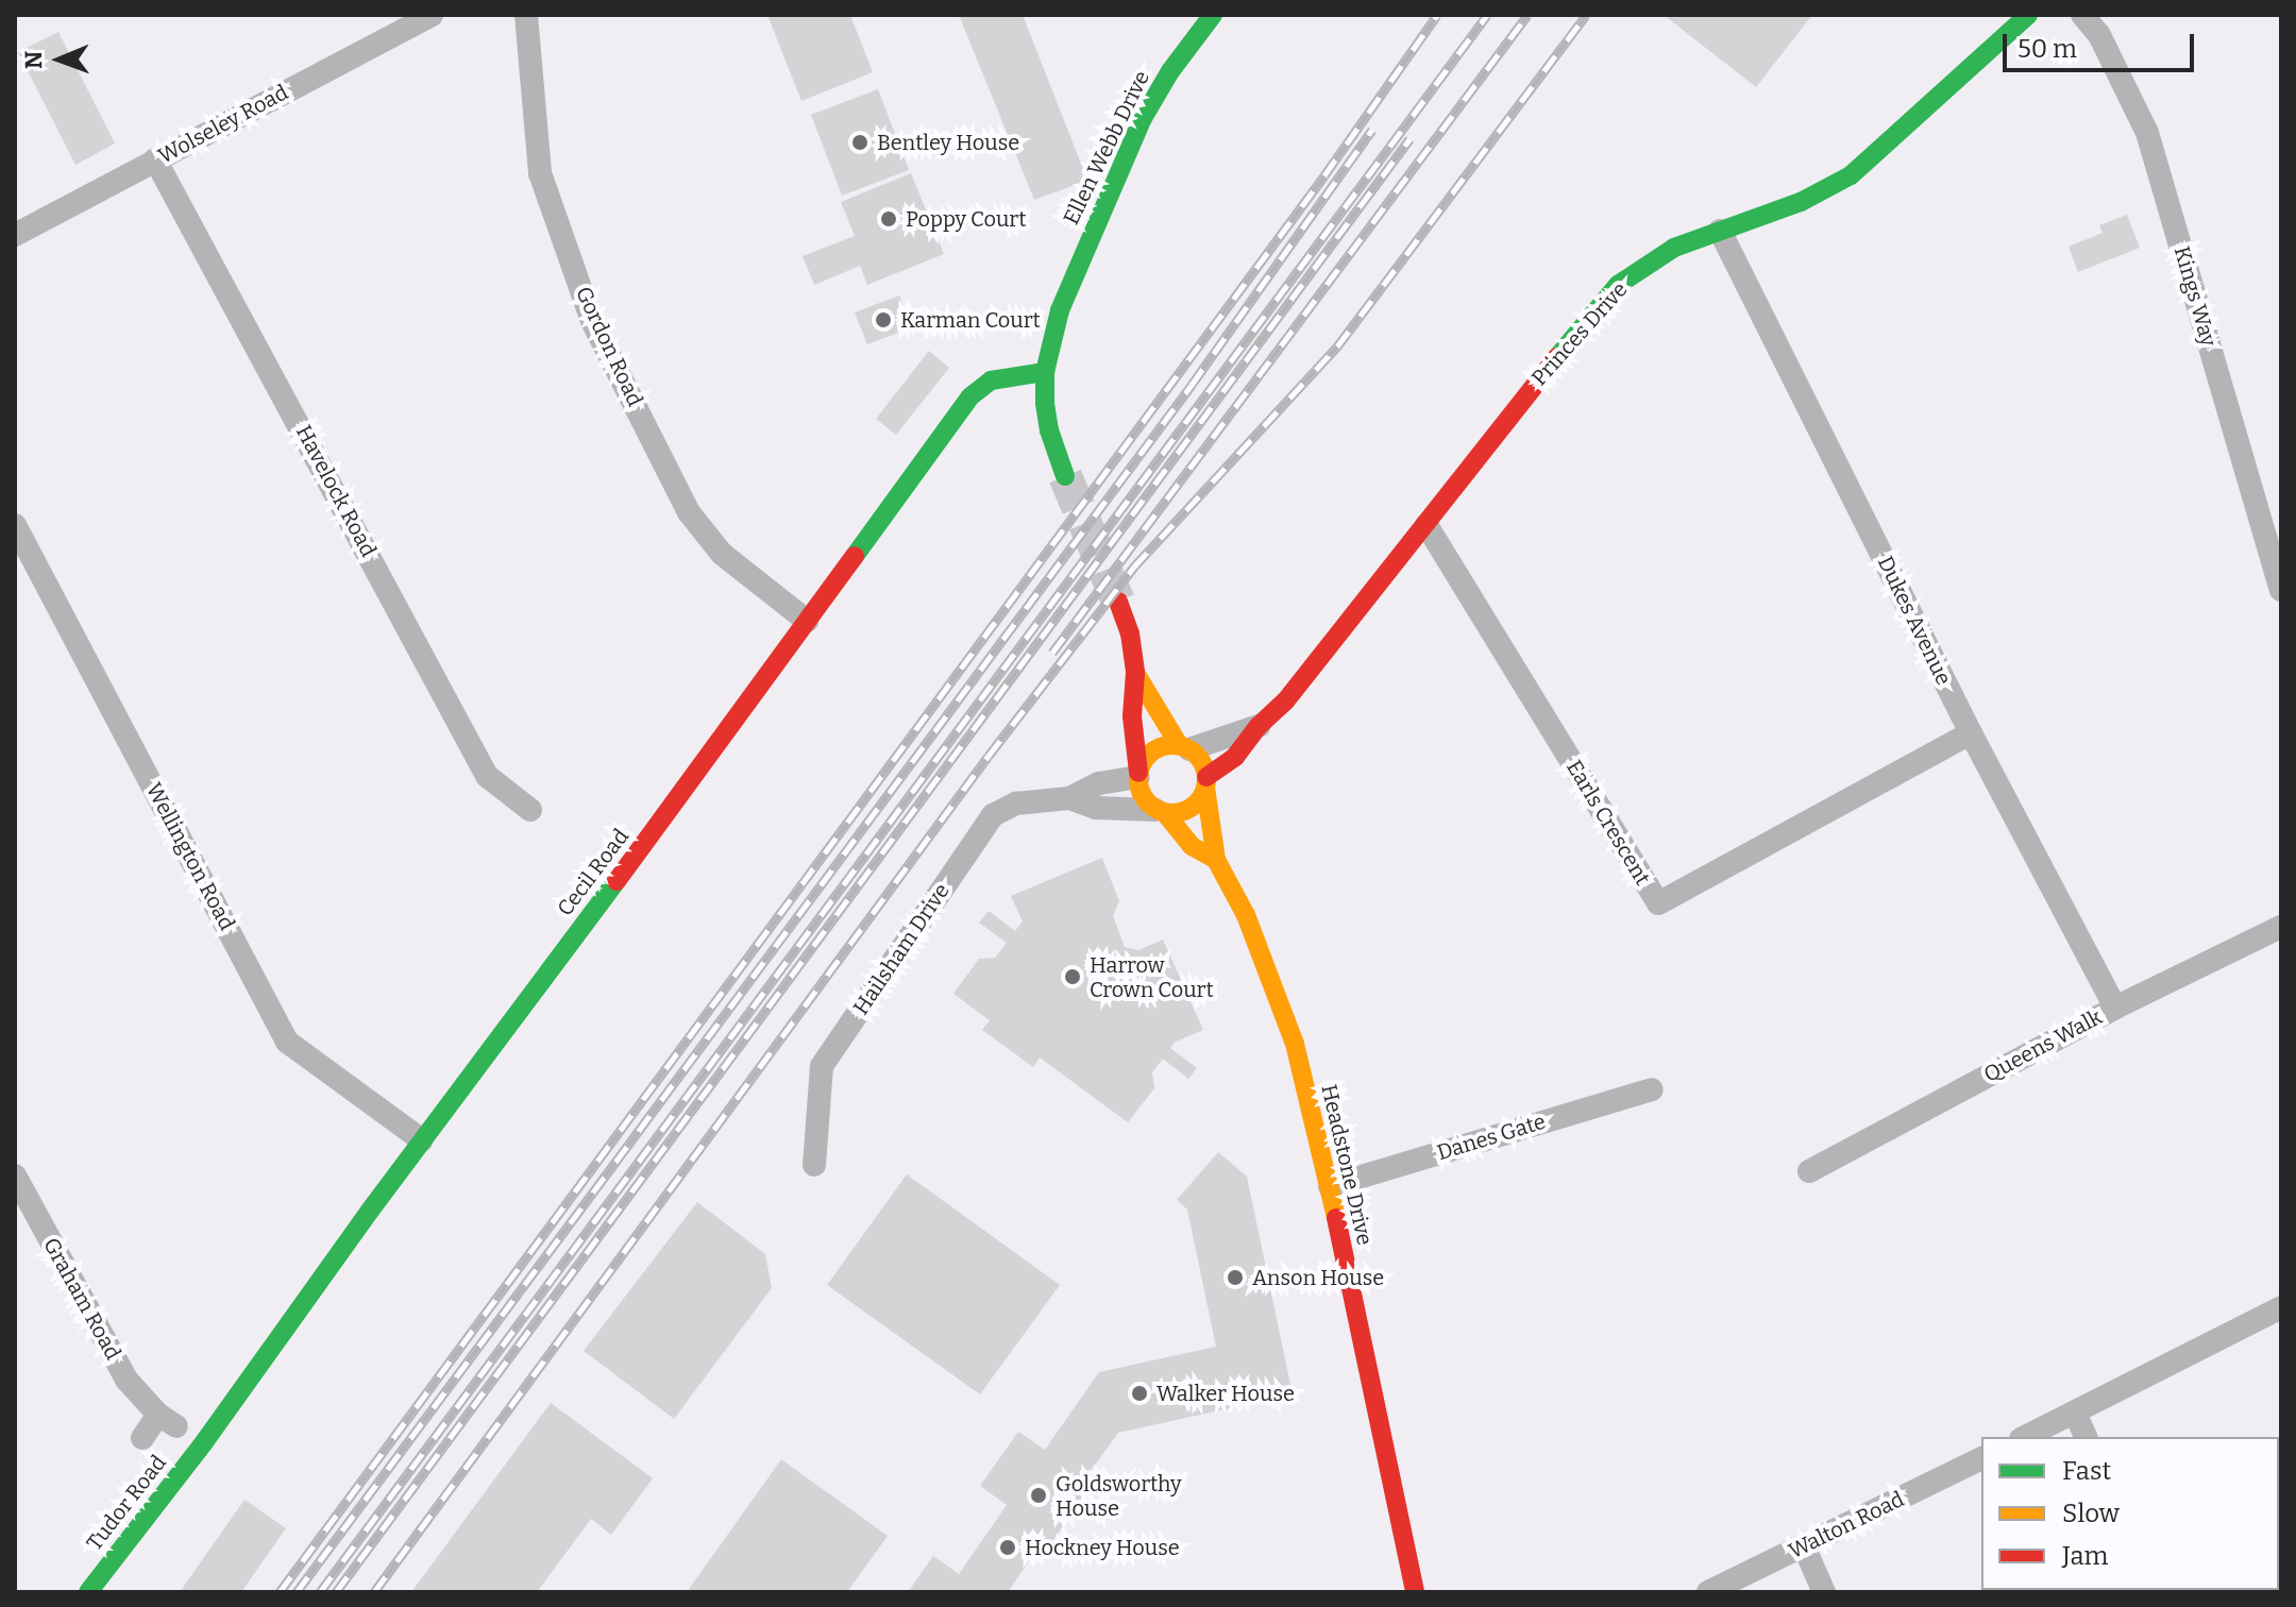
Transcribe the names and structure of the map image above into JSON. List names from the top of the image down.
{
  "streets": {
    "street": [
      "Wolseley Road",
      "Ellen Webb Drive",
      "Kings Way",
      "Princes Drive",
      "Gordon Road",
      "Havelock Road",
      "Dukes Avenue",
      "Earls Crescent",
      "Wellington Road",
      "Cecil Road",
      "Hailsham Drive",
      "Queens Walk",
      "Danes Gate",
      "Headstone Drive",
      "Graham Road",
      "Tudor Road",
      "Walton Road"
    ]
  },
  "crossings": [
    ["Wolseley Road", "Havelock Road"],
    ["Ellen Webb Drive", "Cecil Road"],
    ["Princes Drive", "Dukes Avenue"],
    ["Princes Drive", "Earls Crescent"],
    ["Princes Drive", "Hailsham Drive"],
    ["Princes Drive", "Headstone Drive"],
    ["Gordon Road", "Cecil Road"],
    ["Dukes Avenue", "Earls Crescent"],
    ["Dukes Avenue", "Queens Walk"],
    ["Wellington Road", "Cecil Road"],
    ["Cecil Road", "Tudor Road"],
    ["Hailsham Drive", "Headstone Drive"],
    ["Danes Gate", "Headstone Drive"]
  ],
  "places": [
    "Bentley House",
    "Poppy Court",
    "Karman Court",
    "Harrow Crown Court",
    "Anson House",
    "Walker House",
    "Goldsworthy House",
    "Hockney House"
  ],
  "legend": ["Fast", "Slow", "Jam"],
  "scale_bar": "50 m",
  "north": "left"
}
